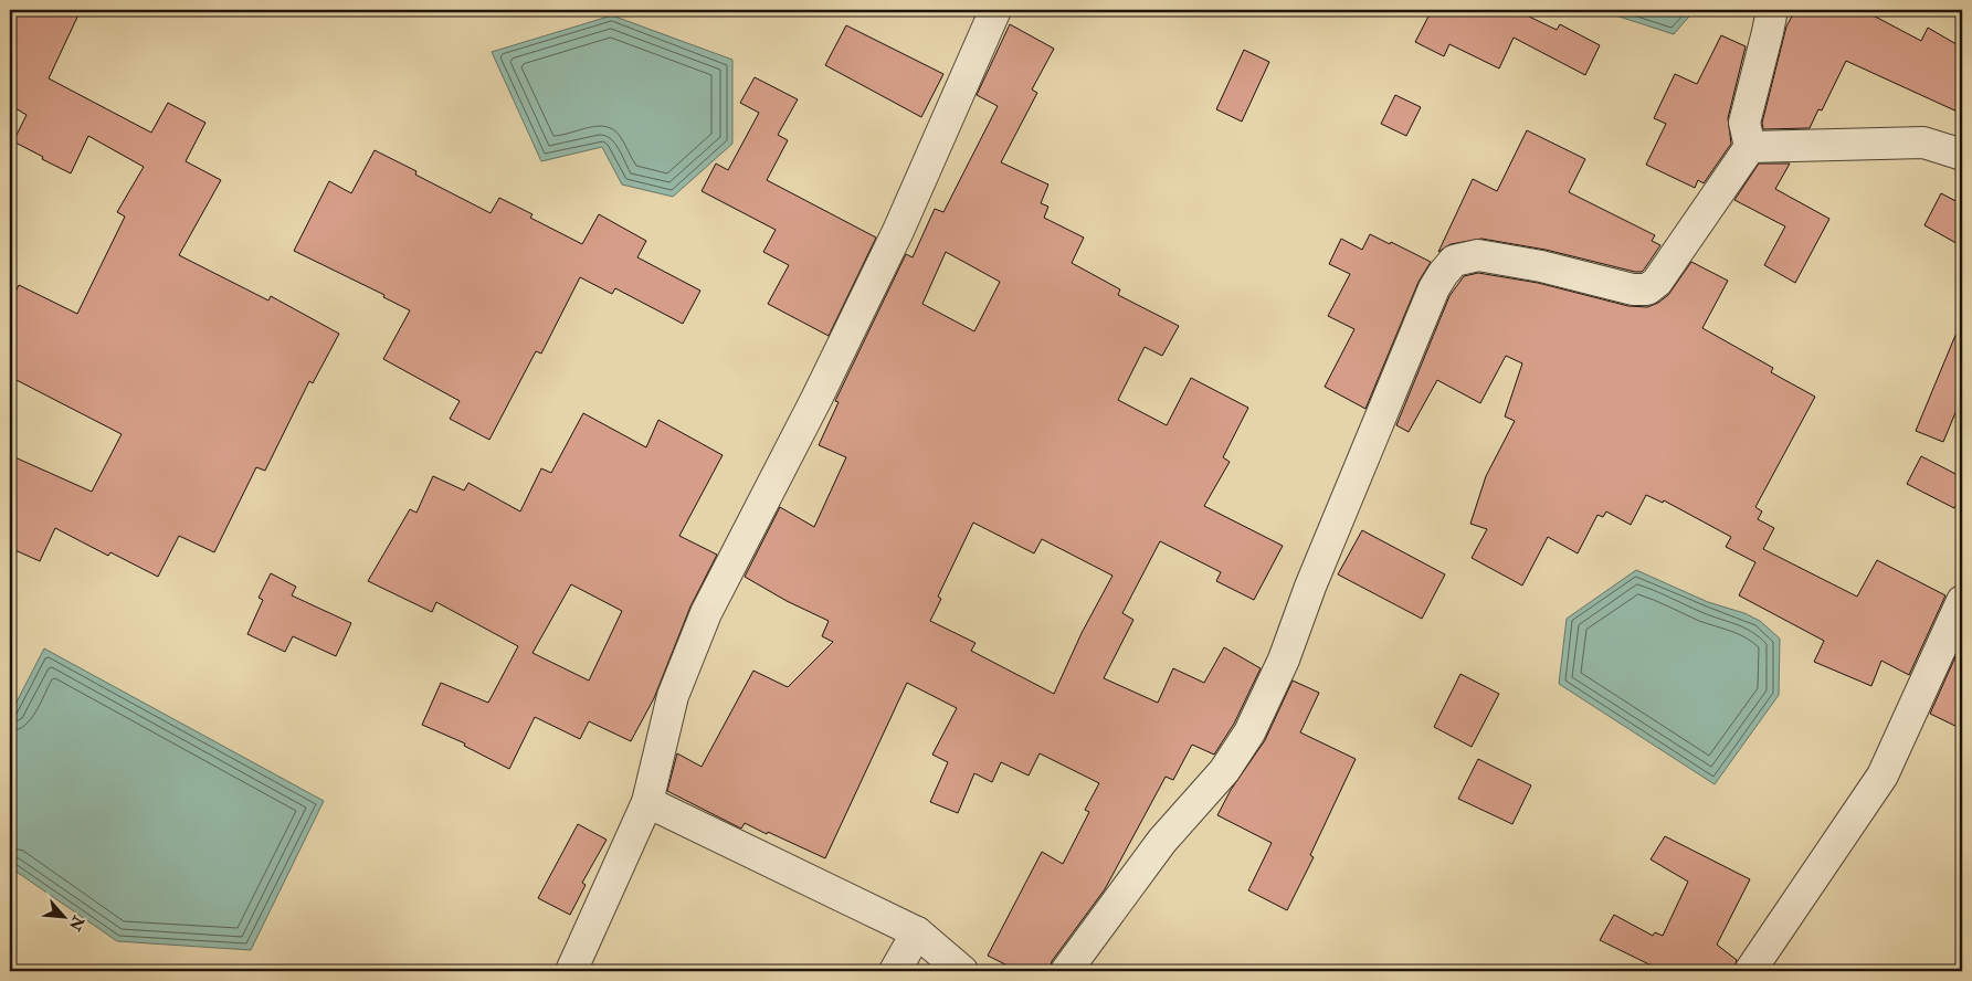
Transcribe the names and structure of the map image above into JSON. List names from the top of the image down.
{
  "north": "bottom right"
}
